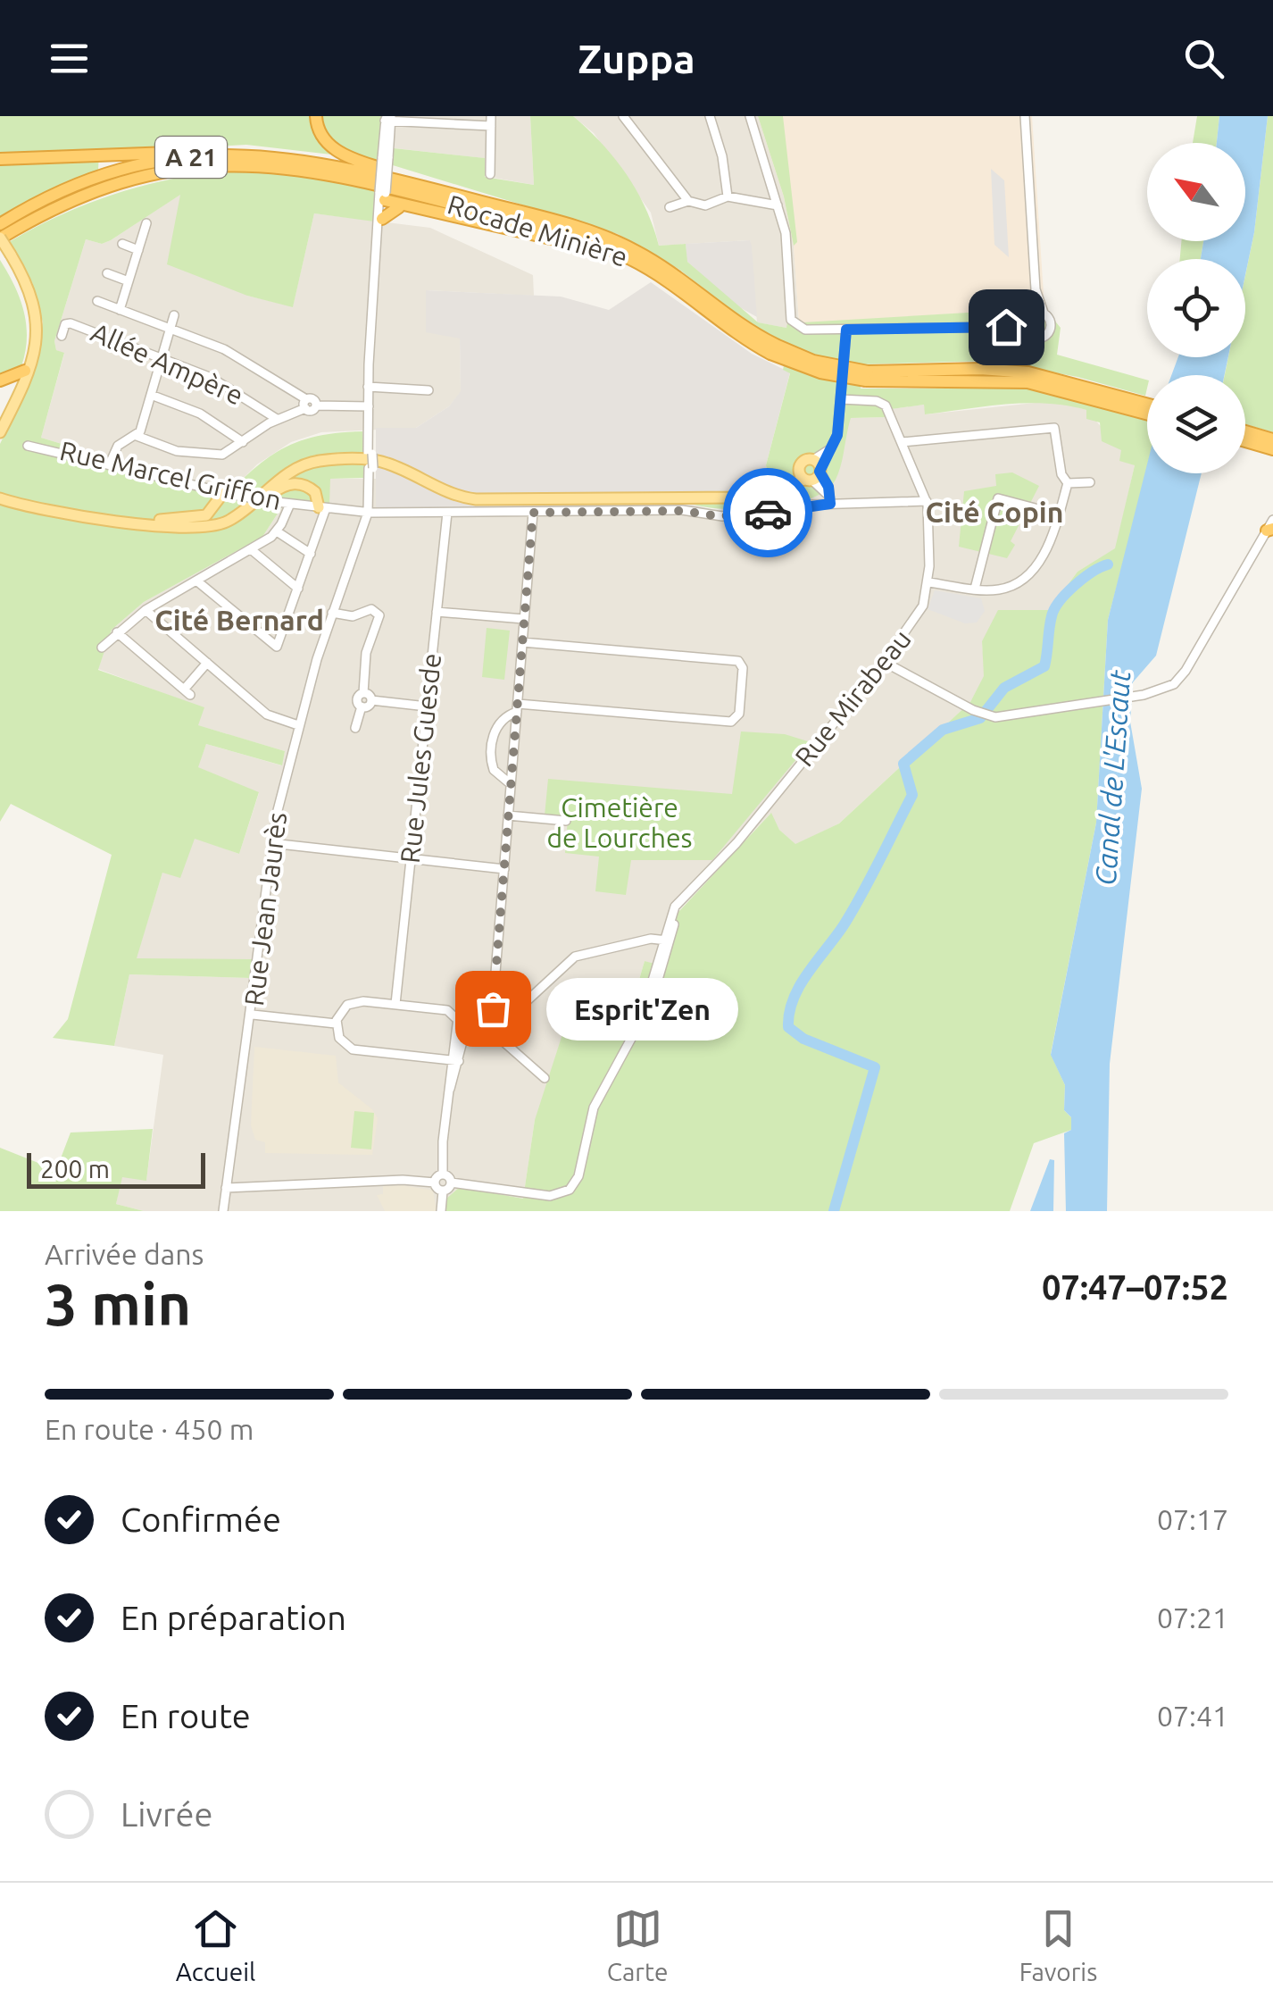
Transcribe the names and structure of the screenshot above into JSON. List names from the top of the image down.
{
  "streets": {
    "highway": ["A 21", "Rocade Minière"],
    "street": [
      "Allée Ampère",
      "Rue Marcel Griffon",
      "Rue Mirabeau",
      "Rue Jules Guesde",
      "Rue Jean Jaurès"
    ]
  },
  "crossings": [
    ["Rue Marcel Griffon", "Rue Mirabeau"],
    ["Rue Marcel Griffon", "Rue Jules Guesde"],
    ["Rue Marcel Griffon", "Rue Jean Jaurès"]
  ],
  "districts": ["Cité Copin", "Cité Bernard"],
  "water": ["Canal de L'Escaut"],
  "parks": ["Cimetière de Lourches"],
  "places": ["Esprit'Zen"],
  "scale_bar": "200 m",
  "north": "top left",
  "page": {
    "header": "Zuppa",
    "bubble": "Esprit'Zen",
    "scale": "200 m",
    "heading": ["3 min", "Arrivée dans", "07:47–07:52"],
    "bar": "En route · 450 m",
    "list": [
      ["Confirmée", "07:17"],
      ["En préparation", "07:21"],
      ["En route", "07:41"],
      "Livrée"
    ],
    "tabs": ["Accueil", "Carte", "Favoris"]
  }
}
